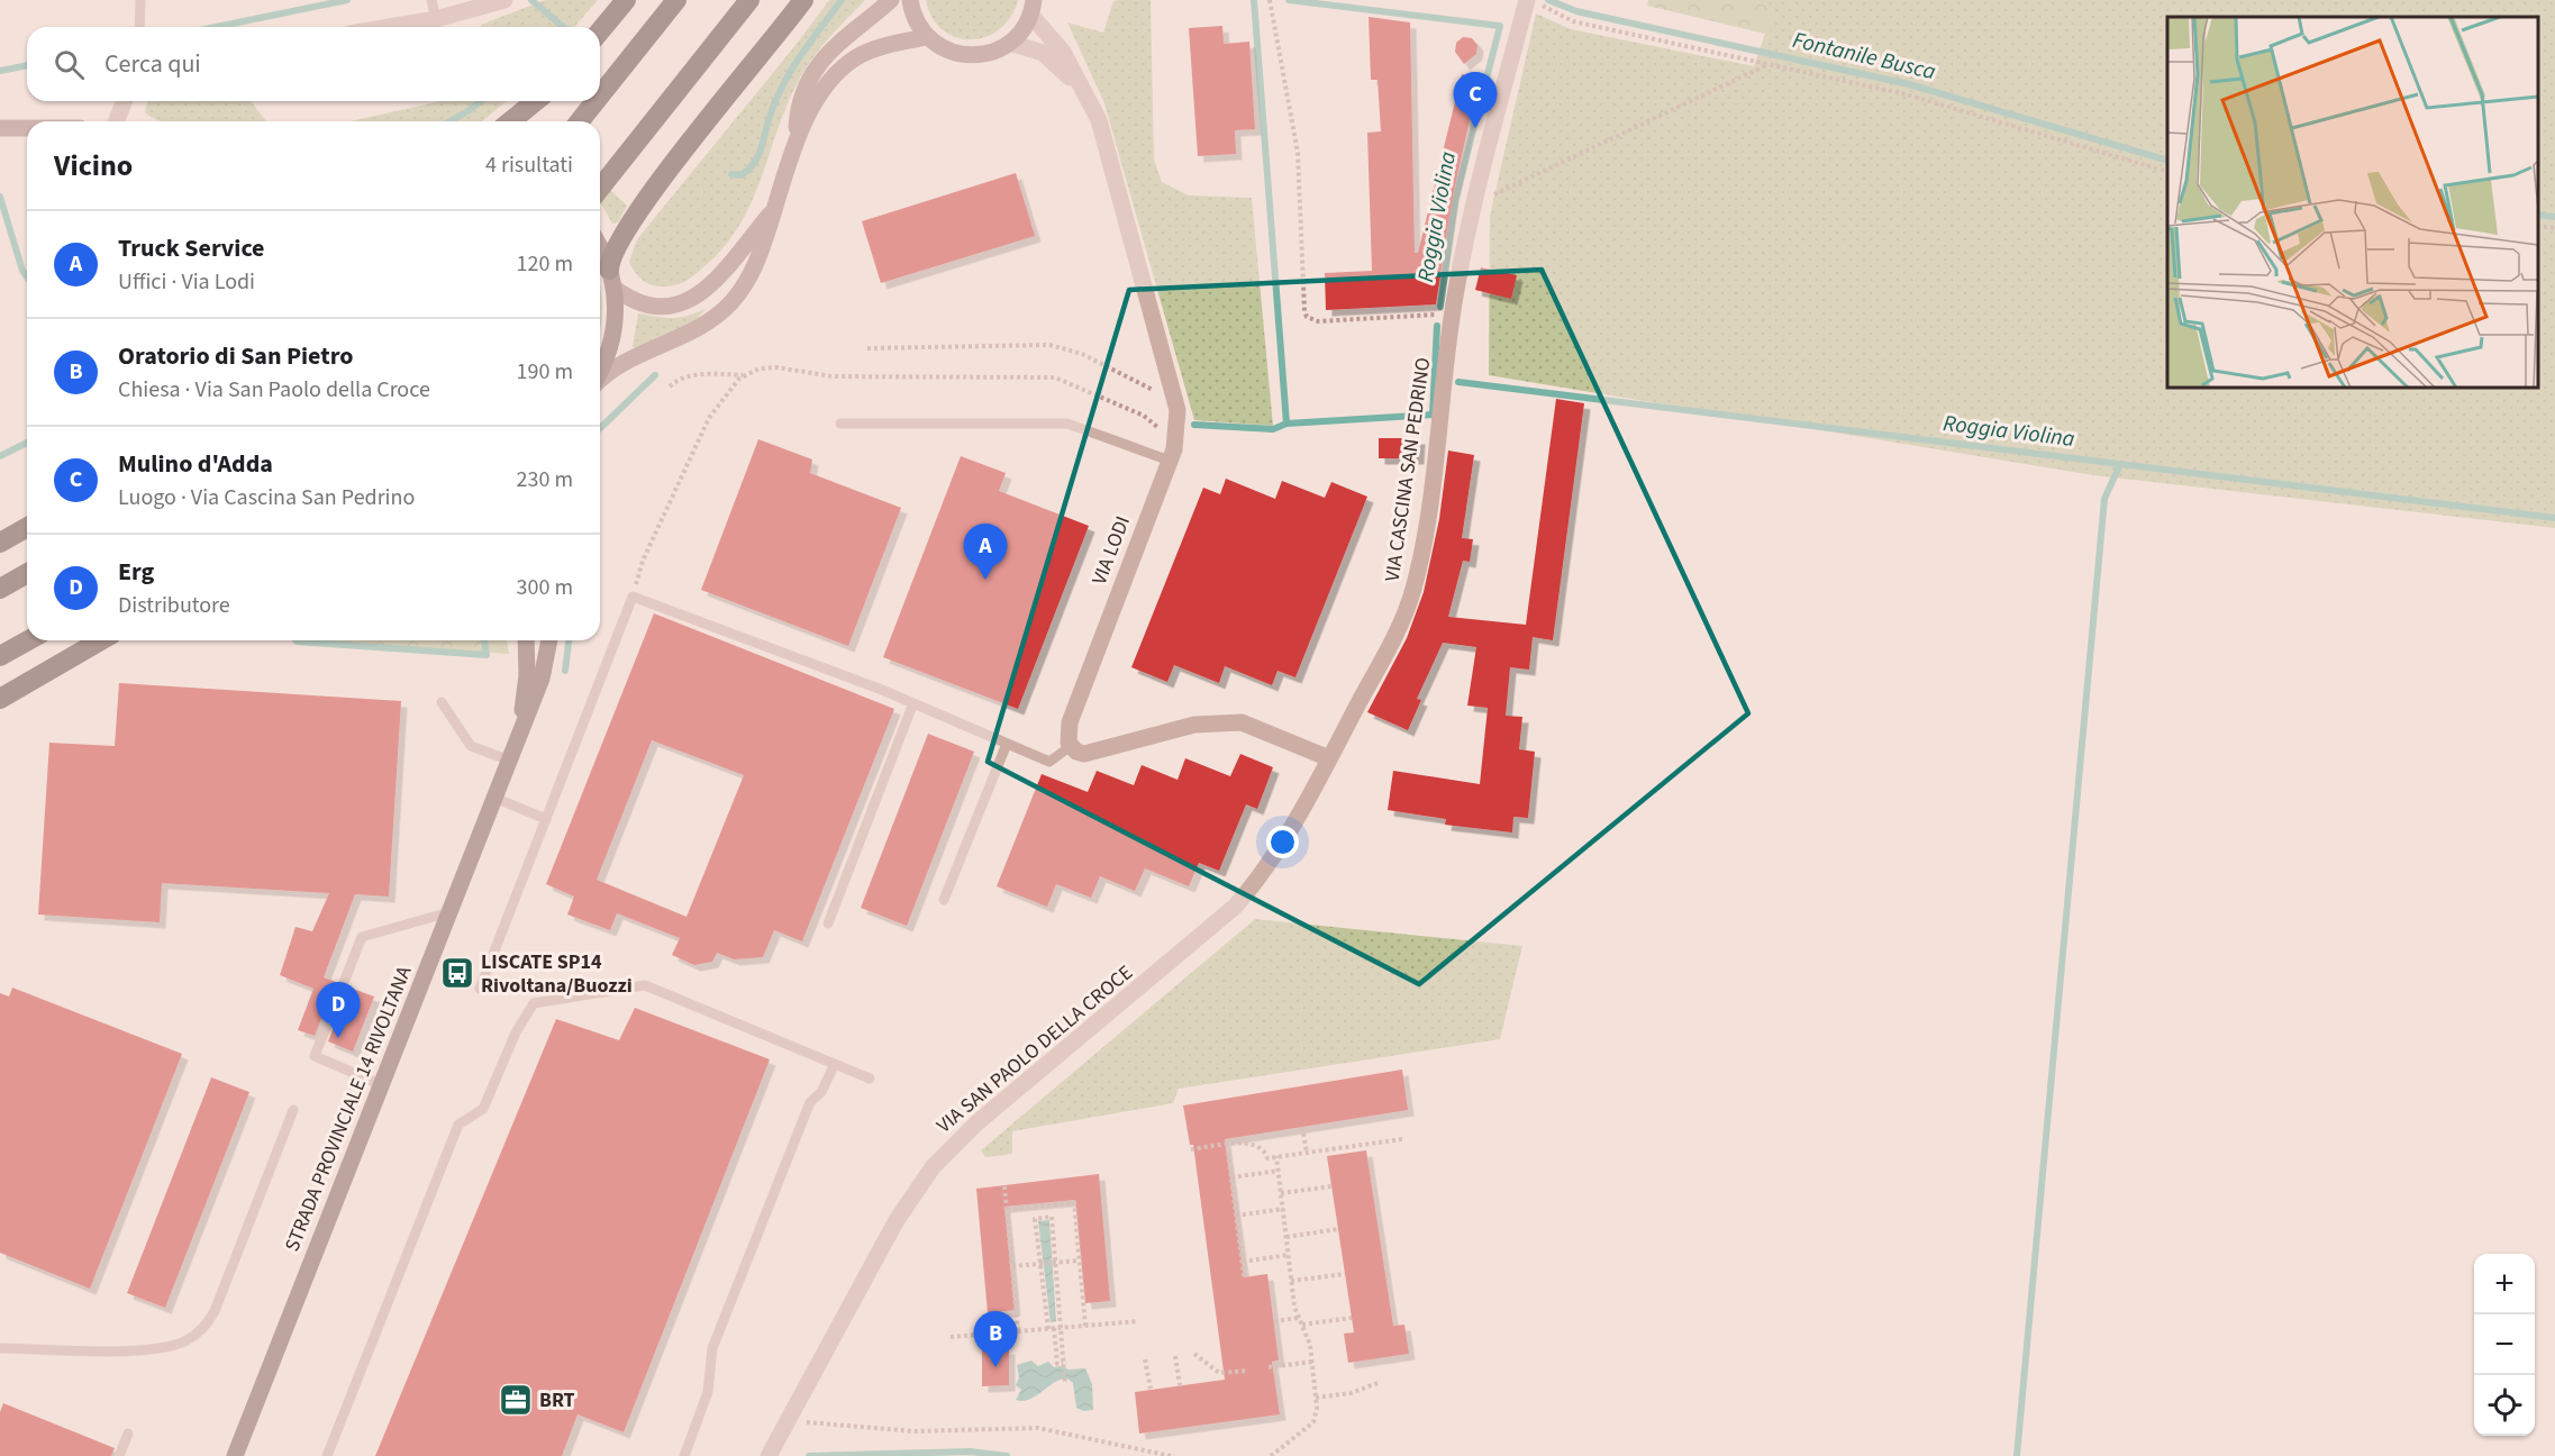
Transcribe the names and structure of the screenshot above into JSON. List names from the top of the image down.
{
  "streets": {
    "main road": ["STRADA PROVINCIALE 14 RIVOLTANA"],
    "street": ["VIA CASCINA SAN PEDRINO", "VIA LODI", "VIA SAN PAOLO DELLA CROCE"]
  },
  "crossings": [
    ["VIA CASCINA SAN PEDRINO", "VIA SAN PAOLO DELLA CROCE"]
  ],
  "water": ["Fontanile Busca", "Roggia Violina"],
  "places": {
    "bus stop": ["LISCATE SP14 Rivoltana/Buozzi"],
    "office": ["BRT"]
  },
  "page": {
    "search": "Cerca qui",
    "pins": [
      "C",
      "A",
      "D",
      "B"
    ],
    "heading": ["Vicino", "4 risultati"],
    "list": [
      {
        "mark": "A",
        "name": "Truck Service",
        "note": "Uffici · Via Lodi",
        "value": "120 m"
      },
      {
        "mark": "B",
        "name": "Oratorio di San Pietro",
        "note": "Chiesa · Via San Paolo della Croce",
        "value": "190 m"
      },
      {
        "mark": "C",
        "name": "Mulino d'Adda",
        "note": "Luogo · Via Cascina San Pedrino",
        "value": "230 m"
      },
      {
        "mark": "D",
        "name": "Erg",
        "note": "Distributore",
        "value": "300 m"
      }
    ],
    "map_buttons": ["+", "−"]
  }
}
